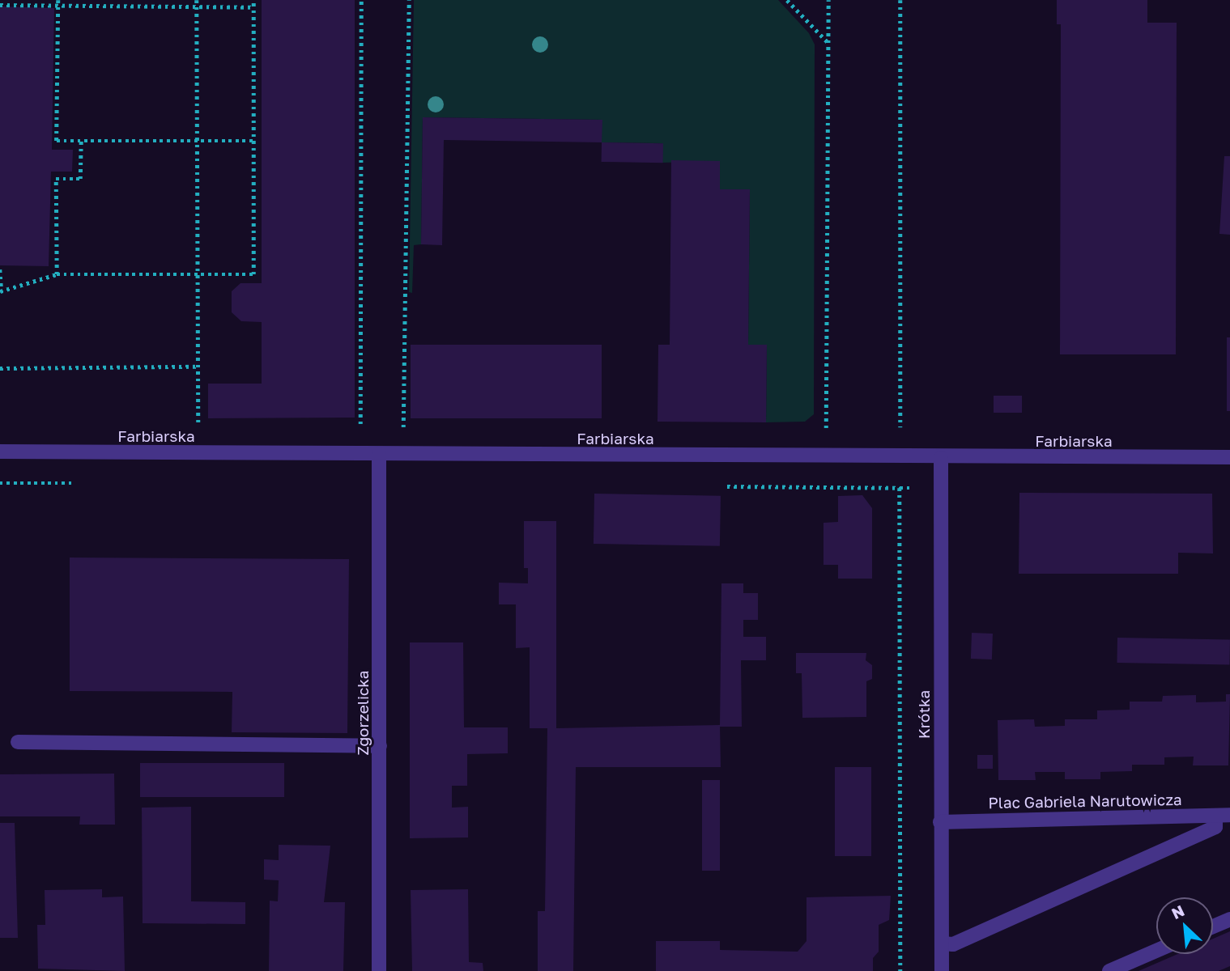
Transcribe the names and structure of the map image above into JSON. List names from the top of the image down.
{
  "streets": {
    "street": [
      "Farbiarska",
      "Zgorzelicka",
      "Krótka",
      "Plac Gabriela Narutowicza"
    ]
  },
  "crossings": [
    ["Farbiarska", "Zgorzelicka"],
    ["Farbiarska", "Krótka"],
    ["Krótka", "Plac Gabriela Narutowicza"]
  ],
  "north": "top left"
}
